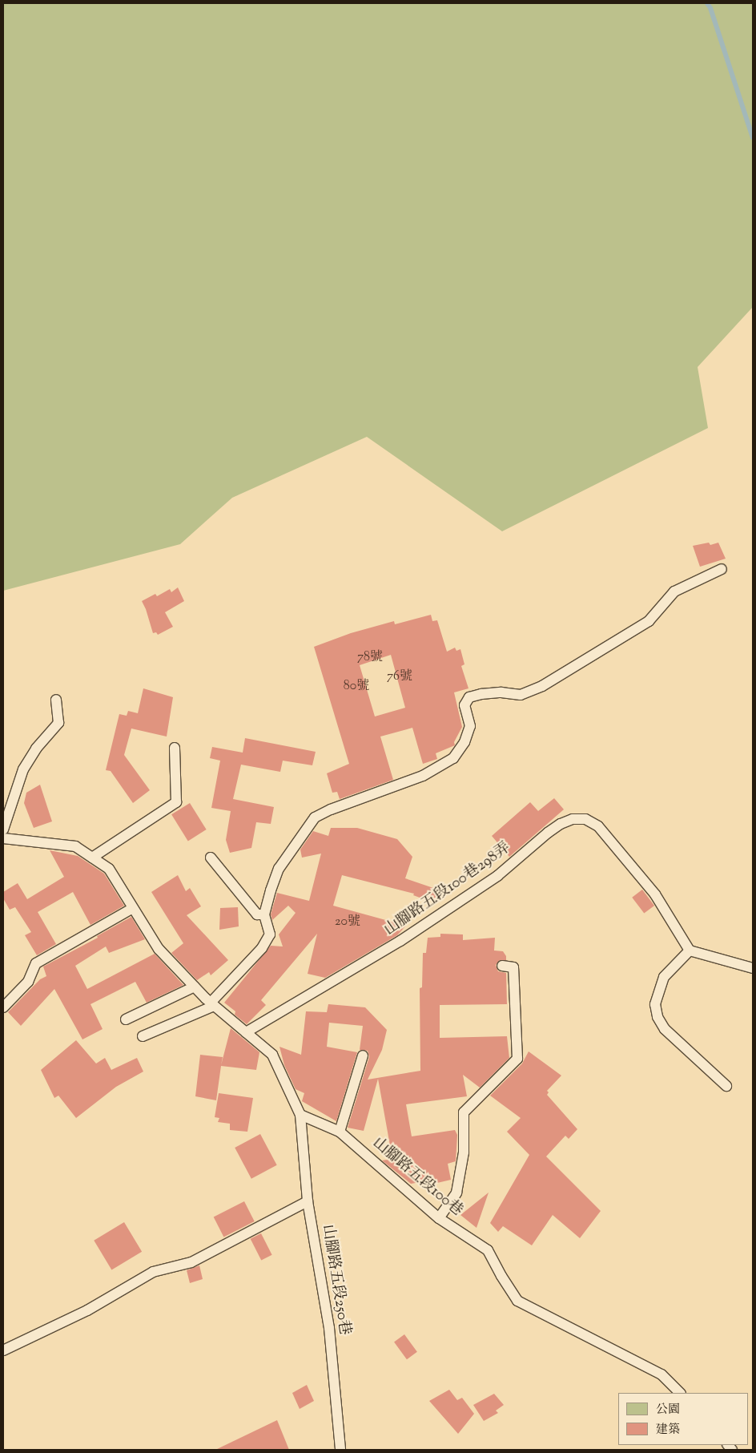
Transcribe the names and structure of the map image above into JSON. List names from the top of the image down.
{
  "streets": {
    "lane": ["山腳路五段100巷298弄", "山腳路五段100巷", "山腳路五段250巷"]
  },
  "crossings": [
    ["山腳路五段100巷", "山腳路五段250巷"]
  ],
  "house_numbers": [
    "78號",
    "76號",
    "80號",
    "20號"
  ],
  "legend": ["公園", "建築"]
}
